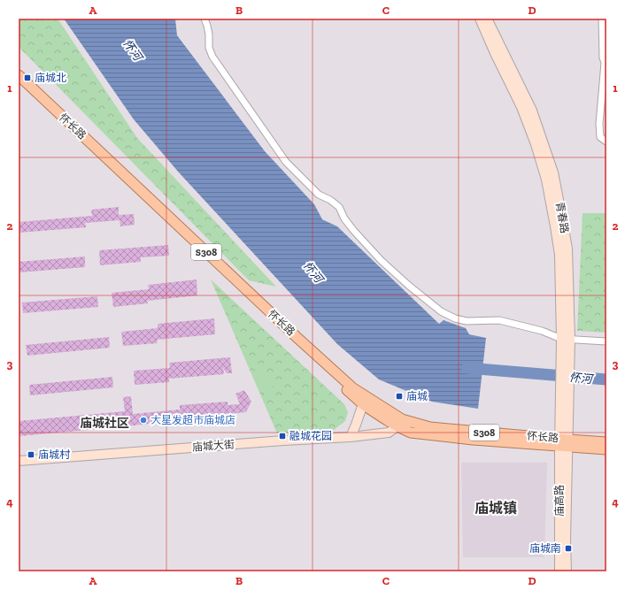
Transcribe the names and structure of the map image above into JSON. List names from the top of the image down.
{
  "streets": {
    "main road": [
      "怀长路",
      "青春路",
      "S308",
      "庙城大街",
      "庙高路"
    ]
  },
  "crossings": [
    ["怀长路", "青春路"],
    ["怀长路", "庙城大街"],
    ["怀长路", "庙高路"],
    ["青春路", "庙高路"]
  ],
  "districts": ["庙城社区", "庙城镇"],
  "water": ["怀河"],
  "places": {
    "transit": [
      "庙城北",
      "庙城",
      "融城花园",
      "庙城村",
      "庙城南"
    ],
    "other": ["大星发超市庙城店"]
  },
  "grid": {
    "columns": [
      "A",
      "B",
      "C",
      "D"
    ],
    "rows": [
      "1",
      "2",
      "3",
      "4"
    ]
  }
}
